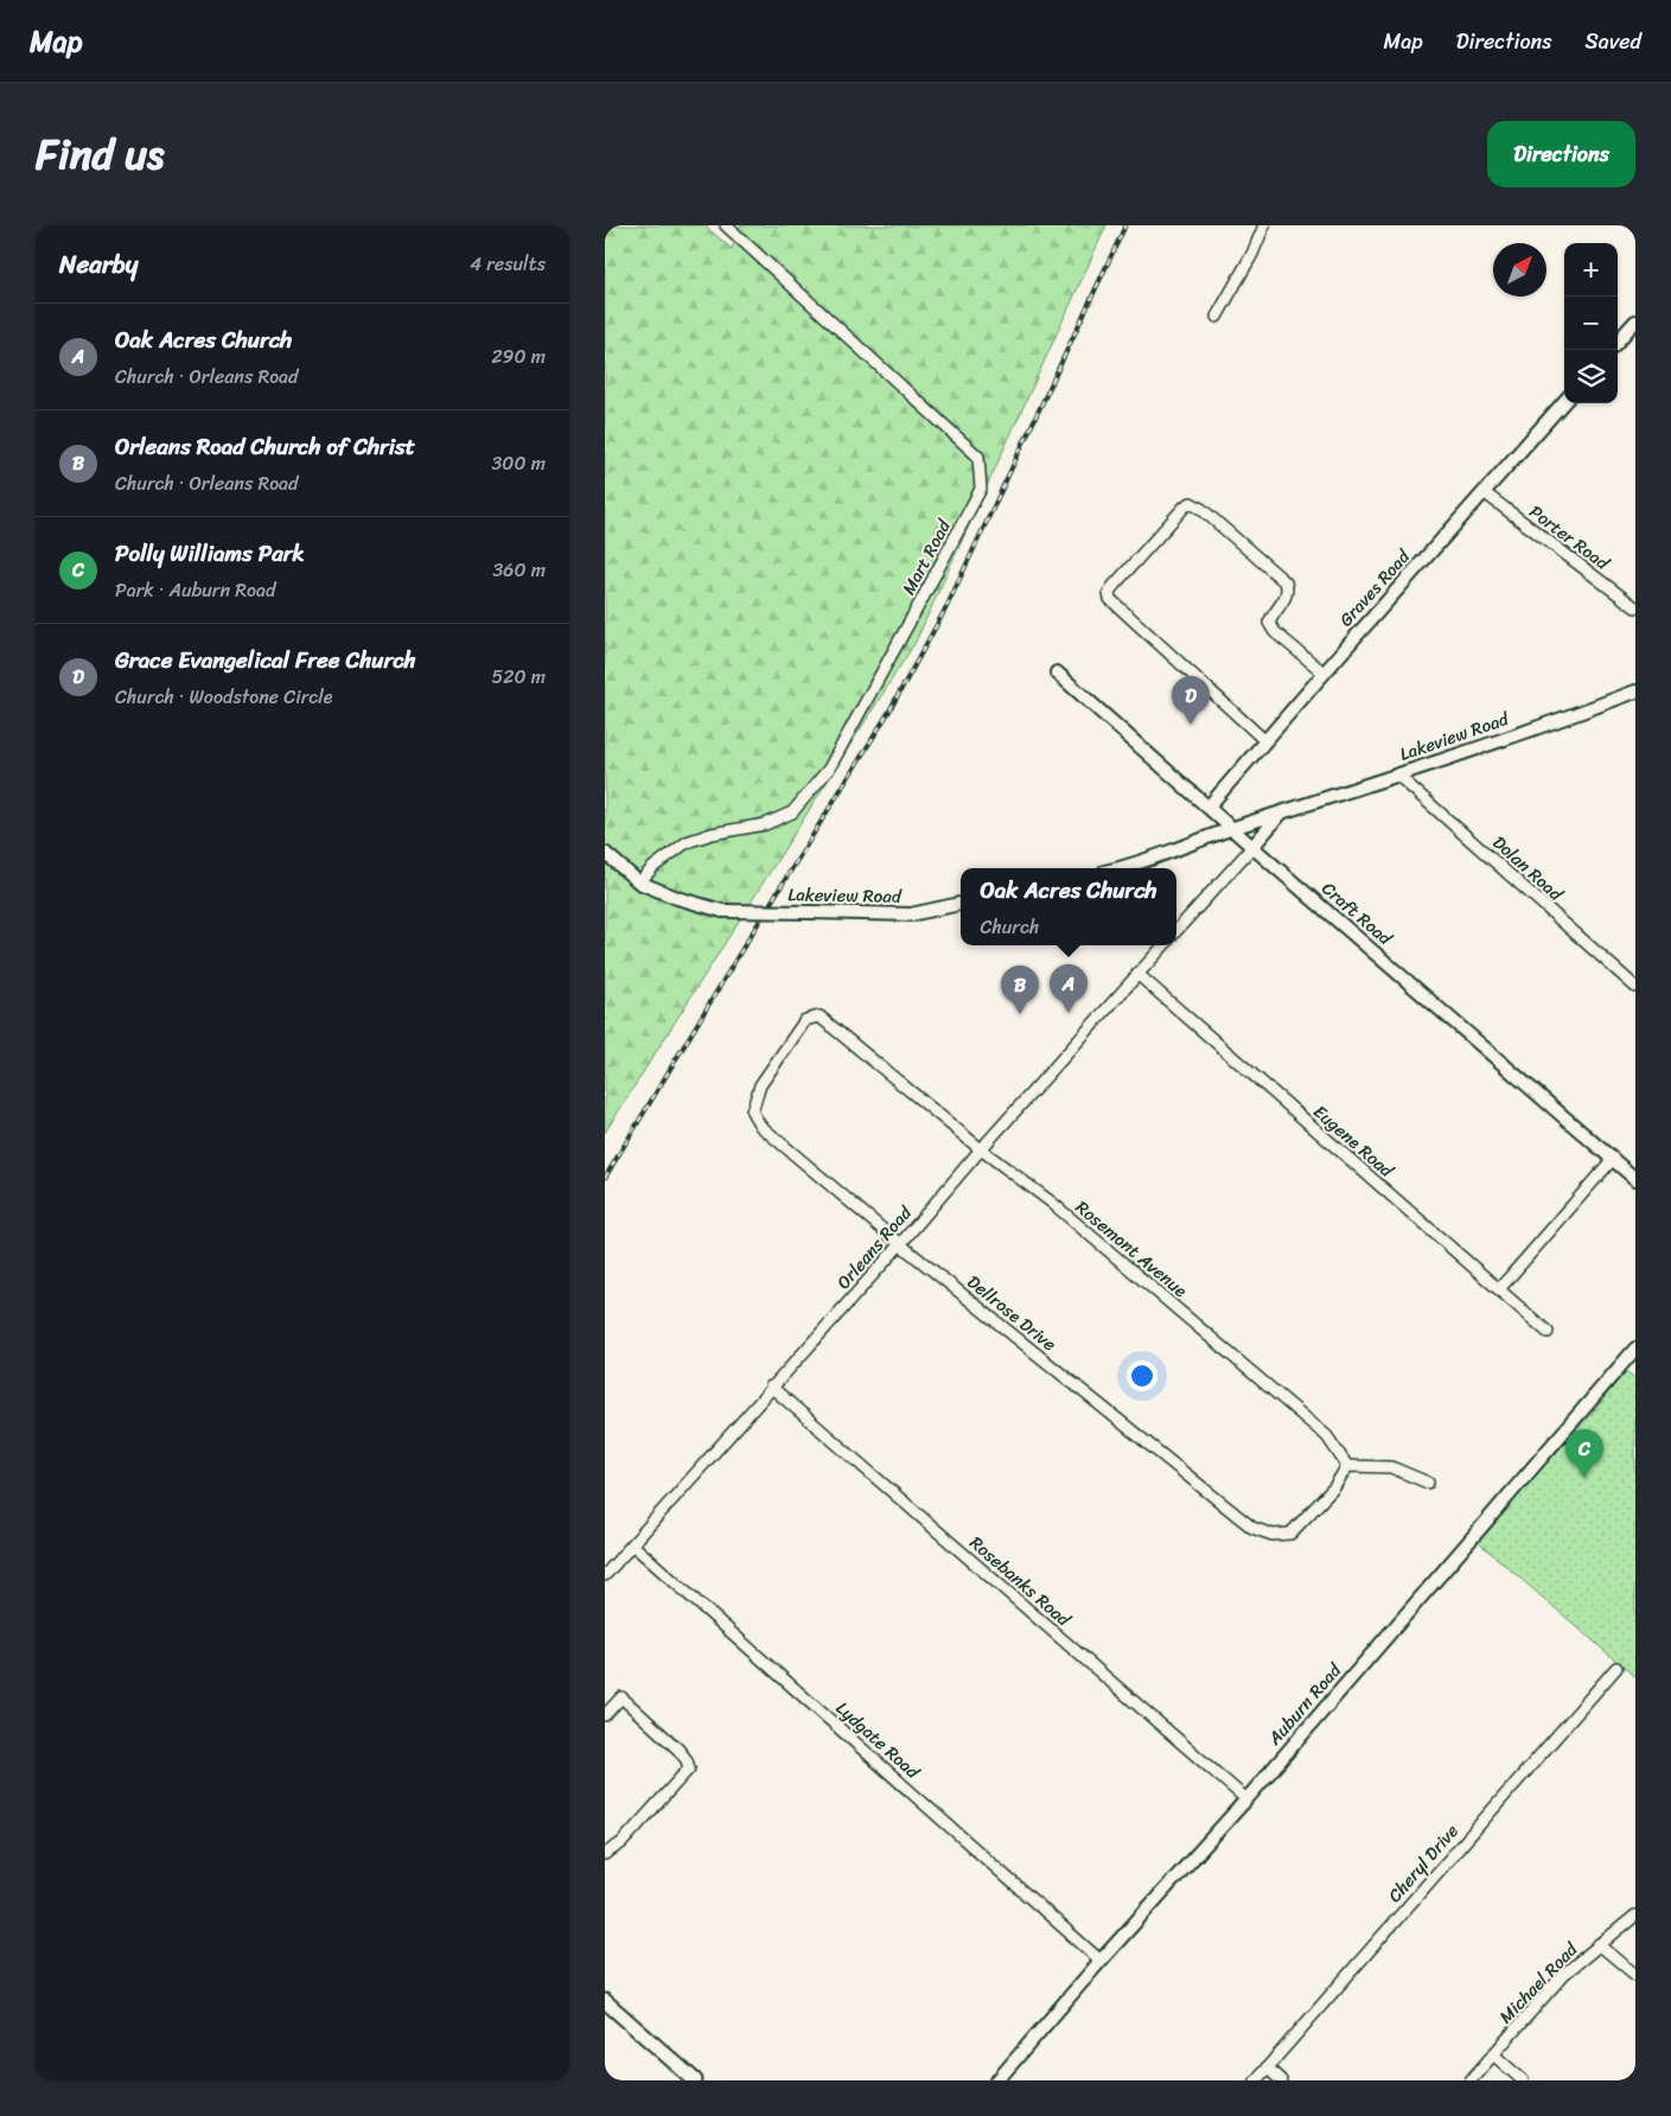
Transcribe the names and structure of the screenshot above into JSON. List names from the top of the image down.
{
  "streets": {
    "street": [
      "Porter Road",
      "Mart Road",
      "Graves Road",
      "Lakeview Road",
      "Dolan Road",
      "Craft Road",
      "Eugene Road",
      "Orleans Road",
      "Rosemont Avenue",
      "Dellrose Drive",
      "Rosebanks Road",
      "Auburn Road",
      "Lydgate Road",
      "Cheryl Drive",
      "Michael Road"
    ]
  },
  "crossings": [
    ["Porter Road", "Graves Road"],
    ["Mart Road", "Lakeview Road"],
    ["Graves Road", "Craft Road"],
    ["Lakeview Road", "Dolan Road"],
    ["Lakeview Road", "Craft Road"],
    ["Eugene Road", "Orleans Road"],
    ["Orleans Road", "Rosemont Avenue"],
    ["Orleans Road", "Dellrose Drive"],
    ["Orleans Road", "Rosebanks Road"],
    ["Orleans Road", "Lydgate Road"],
    ["Rosemont Avenue", "Dellrose Drive"],
    ["Rosebanks Road", "Auburn Road"],
    ["Auburn Road", "Lydgate Road"]
  ],
  "north": "top right",
  "page": {
    "header": "Map",
    "nav": ["Map", "Directions", "Saved"],
    "title": "Find us",
    "buttons": "Directions",
    "heading": ["Nearby", "4 results"],
    "map_buttons": ["+", "−"],
    "list": [
      {
        "mark": "A",
        "name": "Oak Acres Church",
        "note": "Church · Orleans Road",
        "value": "290 m"
      },
      {
        "mark": "B",
        "name": "Orleans Road Church of Christ",
        "note": "Church · Orleans Road",
        "value": "300 m"
      },
      {
        "mark": "C",
        "name": "Polly Williams Park",
        "note": "Park · Auburn Road",
        "value": "360 m"
      },
      {
        "mark": "D",
        "name": "Grace Evangelical Free Church",
        "note": "Church · Woodstone Circle",
        "value": "520 m"
      }
    ],
    "pins": [
      "D",
      "A",
      "B",
      "C"
    ],
    "popup": ["Oak Acres Church", "Church"]
  }
}
